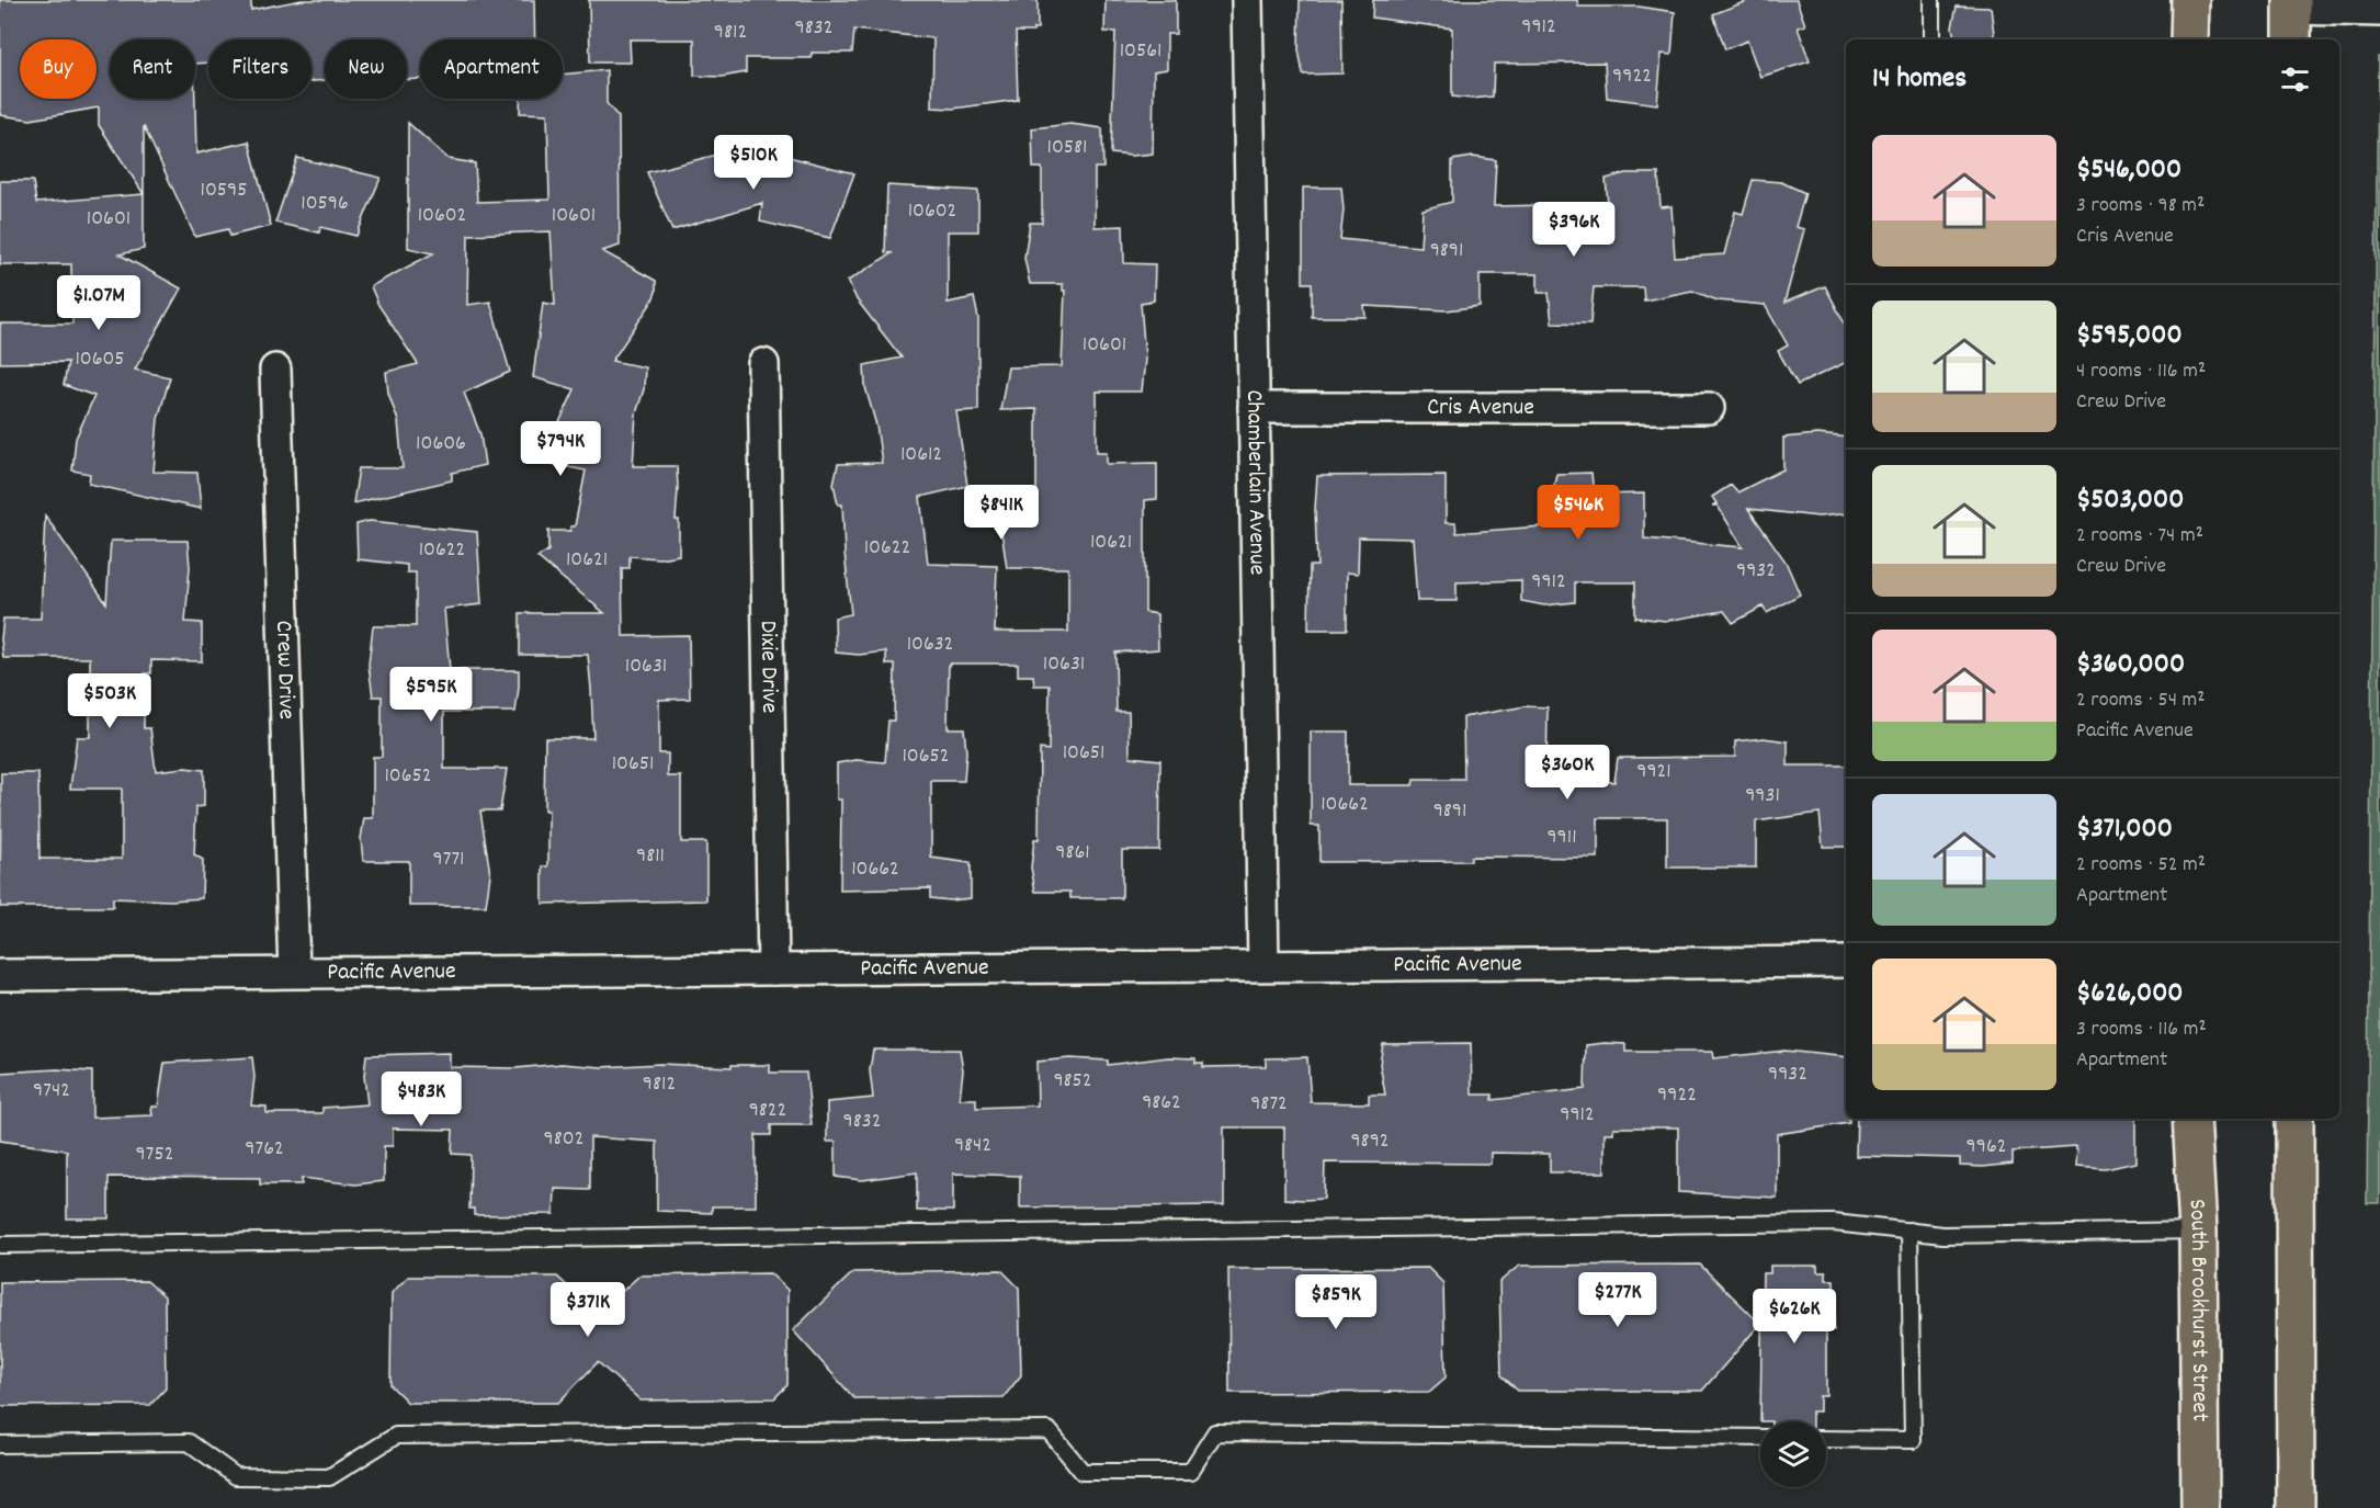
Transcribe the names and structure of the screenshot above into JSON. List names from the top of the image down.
{
  "streets": {
    "main road": ["South Brookhurst Street"],
    "street": [
      "Cris Avenue",
      "Chamberlain Avenue",
      "Dixie Drive",
      "Crew Drive",
      "Pacific Avenue"
    ]
  },
  "crossings": [
    ["Cris Avenue", "Chamberlain Avenue"],
    ["Chamberlain Avenue", "Pacific Avenue"],
    ["Dixie Drive", "Pacific Avenue"],
    ["Crew Drive", "Pacific Avenue"]
  ],
  "house_numbers": [
    "9912",
    "9832",
    "9812",
    "10561",
    "9922",
    "10581",
    "10595",
    "10596",
    "10602",
    "10602",
    "10601",
    "10601",
    "9891",
    "10601",
    "10605",
    "10606",
    "10612",
    "10621",
    "10622",
    "10622",
    "10621",
    "9932",
    "9912",
    "10632",
    "10631",
    "10631",
    "10651",
    "10652",
    "10651",
    "9921",
    "10652",
    "9931",
    "10662",
    "9891",
    "9911",
    "9861",
    "9811",
    "9771",
    "10662",
    "9932",
    "9852",
    "9812",
    "9742",
    "9922",
    "9862",
    "9872",
    "9822",
    "9912",
    "9832",
    "9802",
    "9892",
    "9842",
    "9962",
    "9762",
    "9752"
  ],
  "page": {
    "chip": [
      "Buy",
      "Rent",
      "Filters",
      "New",
      "Apartment"
    ],
    "heading": "14 homes",
    "list": [
      {
        "name": "$546,000",
        "note": "3 rooms · 98 m² · Cris Avenue"
      },
      {
        "name": "$595,000",
        "note": "4 rooms · 116 m² · Crew Drive"
      },
      {
        "name": "$503,000",
        "note": "2 rooms · 74 m² · Crew Drive"
      },
      {
        "name": "$360,000",
        "note": "2 rooms · 54 m² · Pacific Avenue"
      },
      {
        "name": "$371,000",
        "note": "2 rooms · 52 m² · Apartment"
      },
      {
        "name": "$626,000",
        "note": "3 rooms · 116 m² · Apartment"
      }
    ],
    "price": [
      "$510K",
      "$396K",
      "$1.07M",
      "$794K",
      "$841K",
      "$546K",
      "$595K",
      "$503K",
      "$360K",
      "$483K",
      "$277K",
      "$859K",
      "$371K",
      "$626K"
    ]
  }
}
